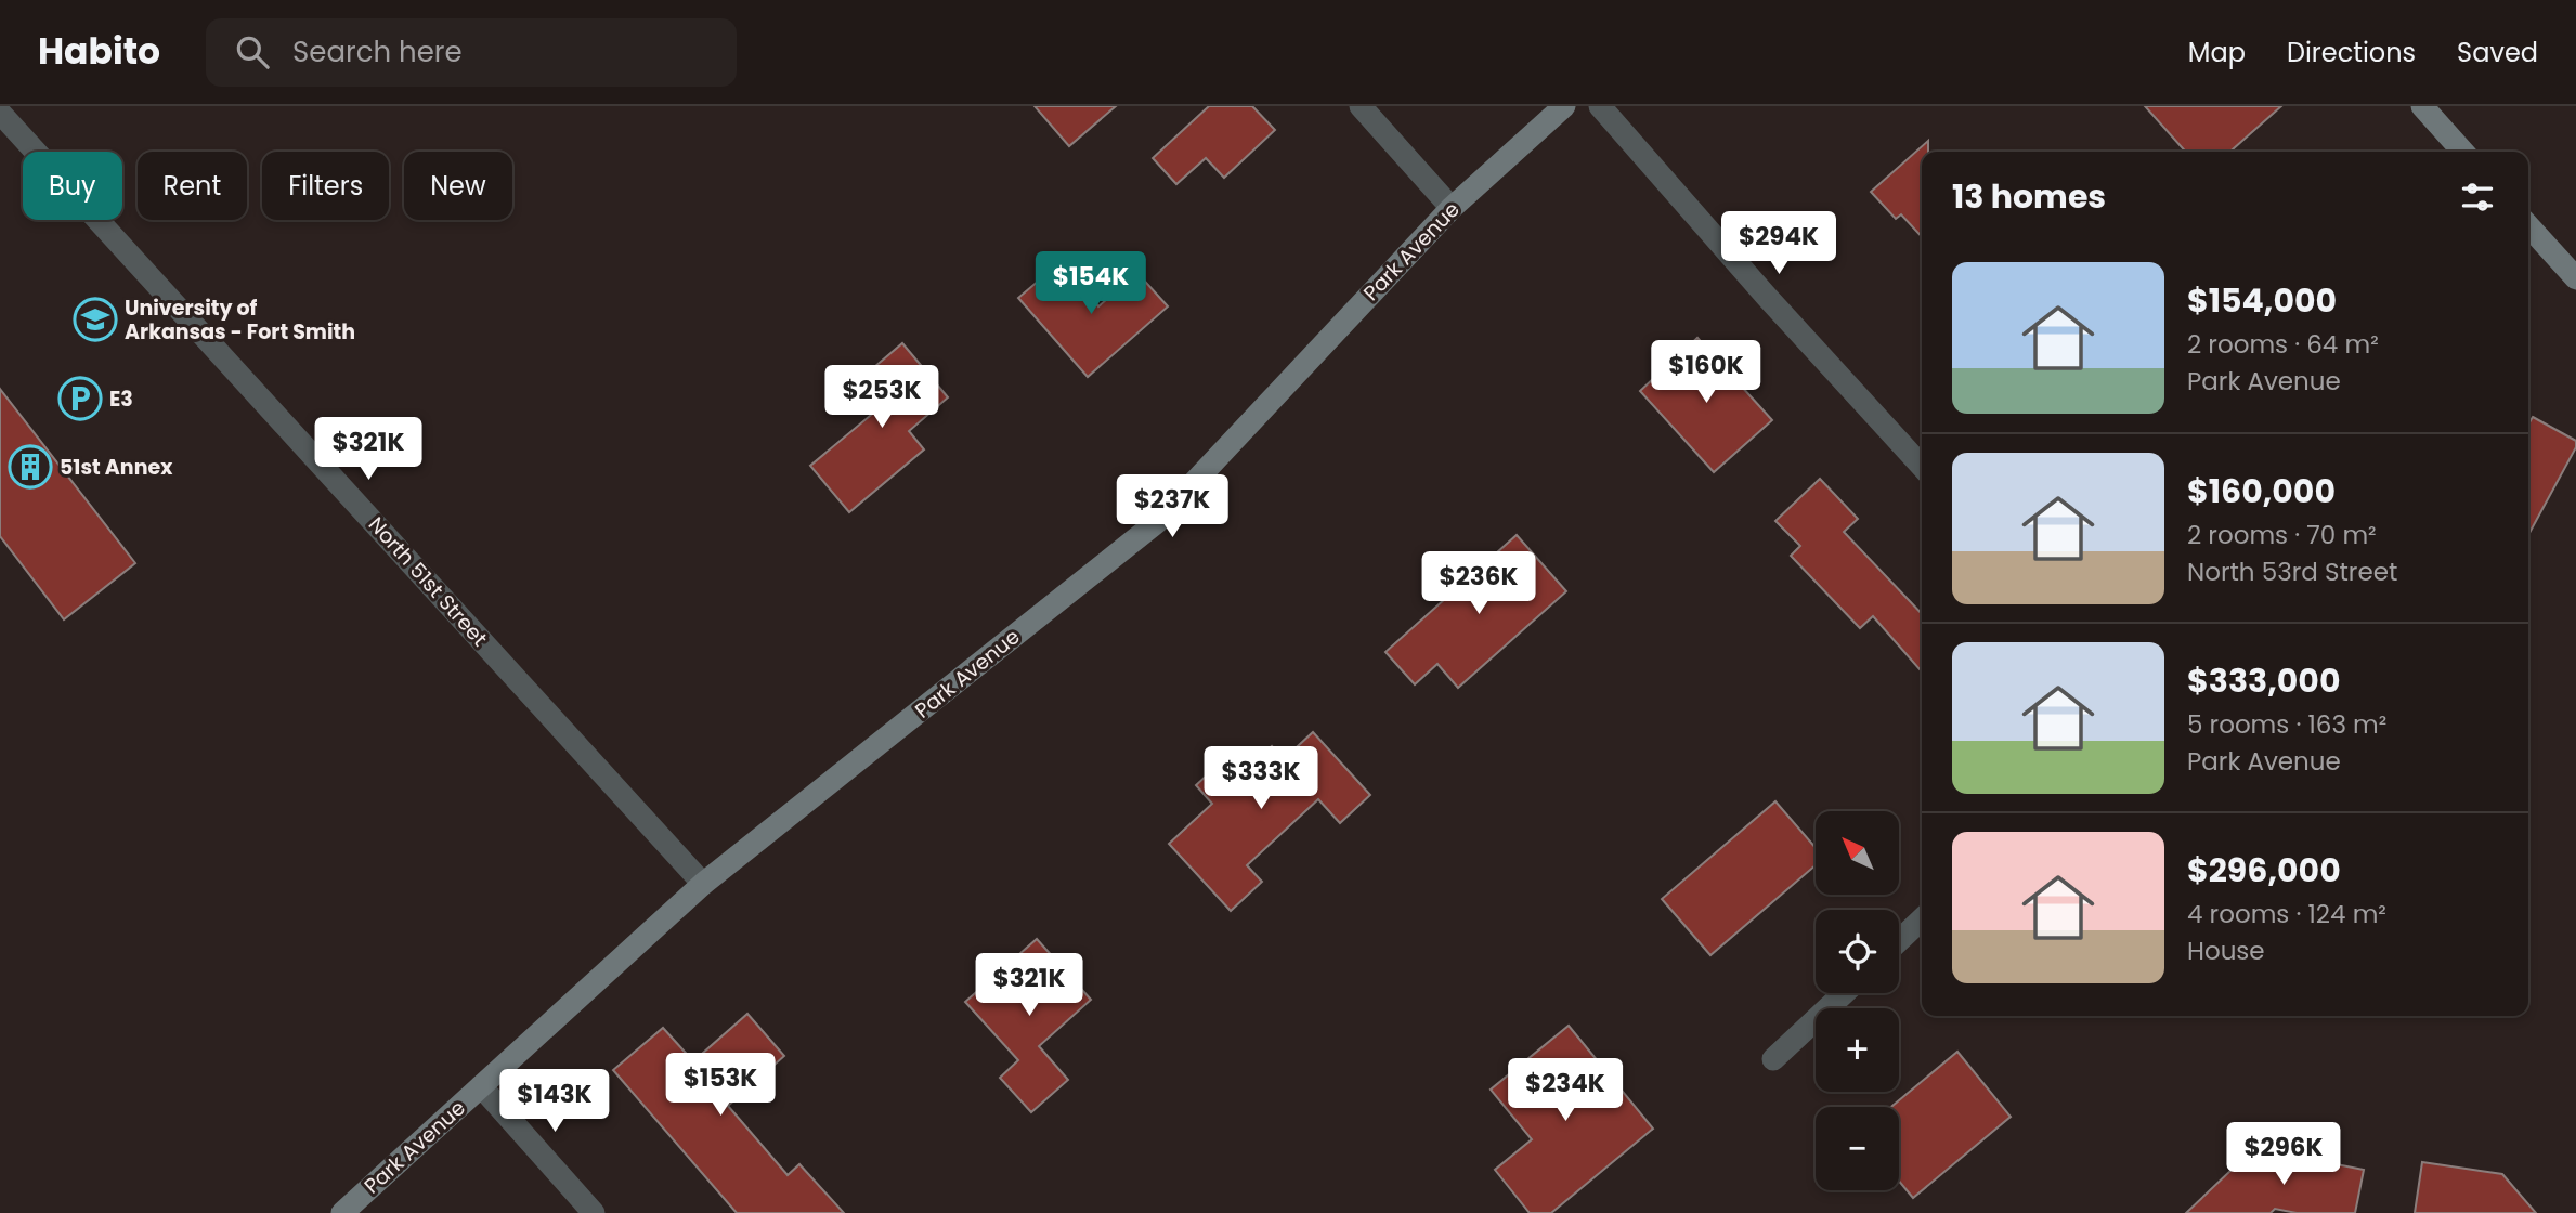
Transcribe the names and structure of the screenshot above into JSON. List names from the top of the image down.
{
  "streets": {
    "street": ["Park Avenue", "North 51st Street"]
  },
  "crossings": [
    ["Park Avenue", "North 51st Street"]
  ],
  "places": {
    "school or university": ["University of Arkansas - Fort Smith"],
    "parking": ["E3"],
    "building": ["51st Annex"]
  },
  "north": "top left",
  "page": {
    "header": "Habito",
    "search": "Search here",
    "nav": ["Map", "Directions", "Saved"],
    "chip": [
      "Buy",
      "Rent",
      "Filters",
      "New"
    ],
    "heading": "13 homes",
    "price": [
      "$294K",
      "$154K",
      "$160K",
      "$253K",
      "$321K",
      "$237K",
      "$236K",
      "$333K",
      "$321K",
      "$153K",
      "$234K",
      "$143K",
      "$296K"
    ],
    "list": [
      {
        "name": "$154,000",
        "note": "2 rooms · 64 m² · Park Avenue"
      },
      {
        "name": "$160,000",
        "note": "2 rooms · 70 m² · North 53rd Street"
      },
      {
        "name": "$333,000",
        "note": "5 rooms · 163 m² · Park Avenue"
      },
      {
        "name": "$296,000",
        "note": "4 rooms · 124 m² · House"
      }
    ],
    "map_buttons": ["+", "−"]
  }
}
